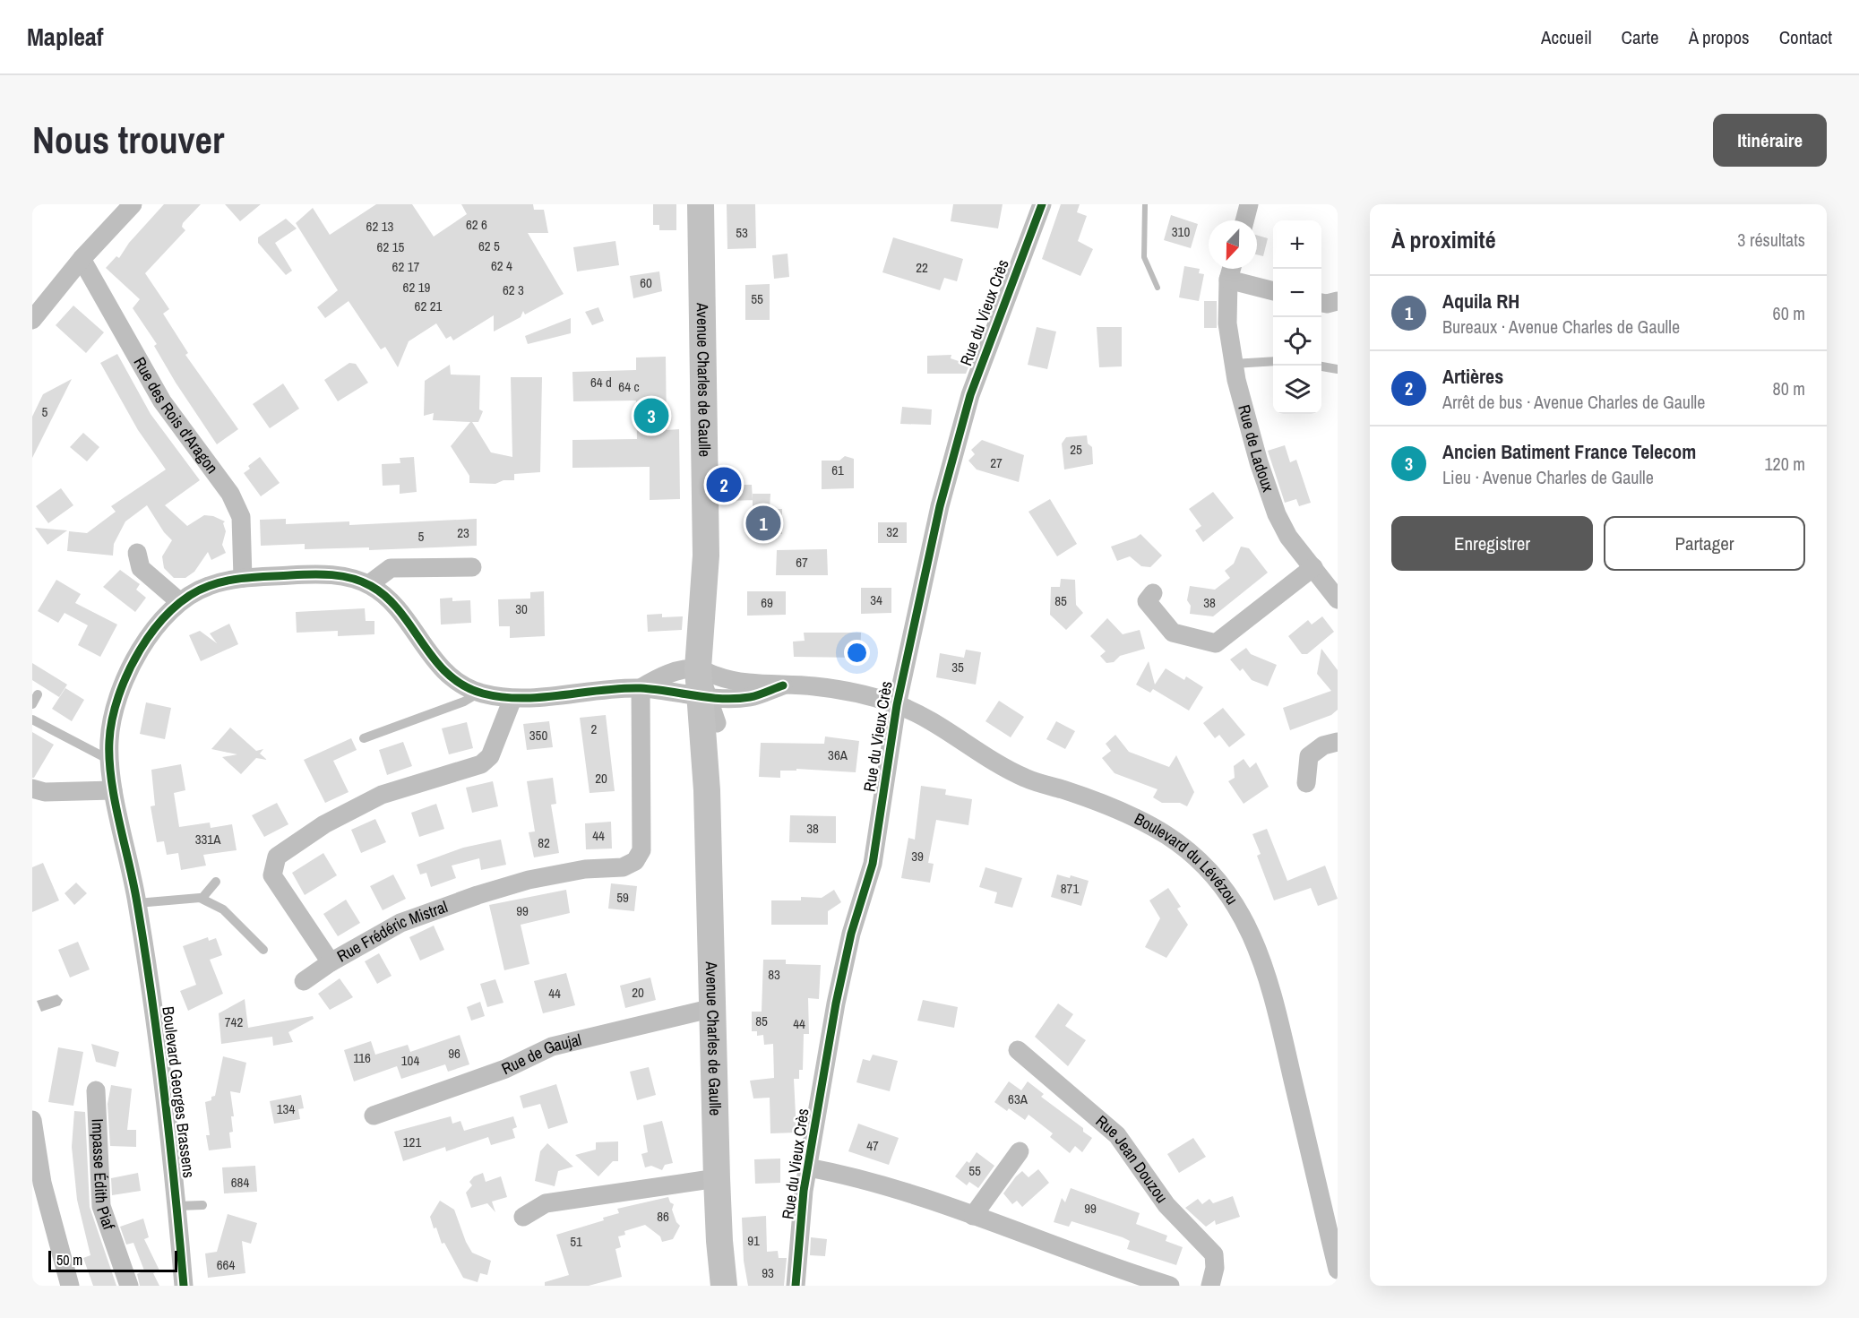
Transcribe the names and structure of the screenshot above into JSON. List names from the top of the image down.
{
  "streets": {
    "main road": ["Avenue Charles de Gaulle"],
    "street": [
      "Rue du Vieux Crès",
      "Rue des Rois d'Aragon",
      "Rue de Ladoux",
      "Boulevard du Lévézou",
      "Rue Frédéric Mistral",
      "Rue de Gaujal",
      "Boulevard Georges Brassens",
      "Rue Jean Douzou",
      "Impasse Édith Piaf"
    ]
  },
  "crossings": [
    ["Rue du Vieux Crès", "Boulevard du Lévézou"],
    ["Avenue Charles de Gaulle", "Boulevard du Lévézou"],
    ["Avenue Charles de Gaulle", "Rue de Gaujal"],
    ["Rue des Rois d'Aragon", "Boulevard Georges Brassens"],
    ["Boulevard du Lévézou", "Rue Frédéric Mistral"]
  ],
  "house_numbers": [
    "62 6",
    "62 13",
    "310",
    "53",
    "62 5",
    "62 15",
    "62 4",
    "62 17",
    "22",
    "60",
    "62 19",
    "62 3",
    "55",
    "62 21",
    "64 d",
    "64 c",
    "5",
    "25",
    "27",
    "61",
    "32",
    "23",
    "5",
    "67",
    "34",
    "85",
    "69",
    "38",
    "30",
    "35",
    "2",
    "350",
    "36A",
    "20",
    "38",
    "44",
    "331A",
    "82",
    "39",
    "871",
    "59",
    "99",
    "83",
    "20",
    "44",
    "85",
    "742",
    "44",
    "96",
    "116",
    "104",
    "63A",
    "134",
    "121",
    "47",
    "55",
    "684",
    "99",
    "86",
    "91",
    "51",
    "664",
    "93"
  ],
  "scale_bar": "50 m",
  "north": "bottom",
  "page": {
    "header": "Mapleaf",
    "nav": [
      "Accueil",
      "Carte",
      "À propos",
      "Contact"
    ],
    "buttons": [
      "Itinéraire",
      ["Enregistrer", "Partager"]
    ],
    "title": "Nous trouver",
    "heading": ["À proximité", "3 résultats"],
    "map_buttons": ["+", "−"],
    "list": [
      {
        "mark": "1",
        "name": "Aquila RH",
        "note": "Bureaux · Avenue Charles de Gaulle",
        "value": "60 m"
      },
      {
        "mark": "2",
        "name": "Artières",
        "note": "Arrêt de bus · Avenue Charles de Gaulle",
        "value": "80 m"
      },
      {
        "mark": "3",
        "name": "Ancien Batiment France Telecom",
        "note": "Lieu · Avenue Charles de Gaulle",
        "value": "120 m"
      }
    ],
    "pins": ["3", "2", "1"],
    "scale": "50 m"
  }
}
